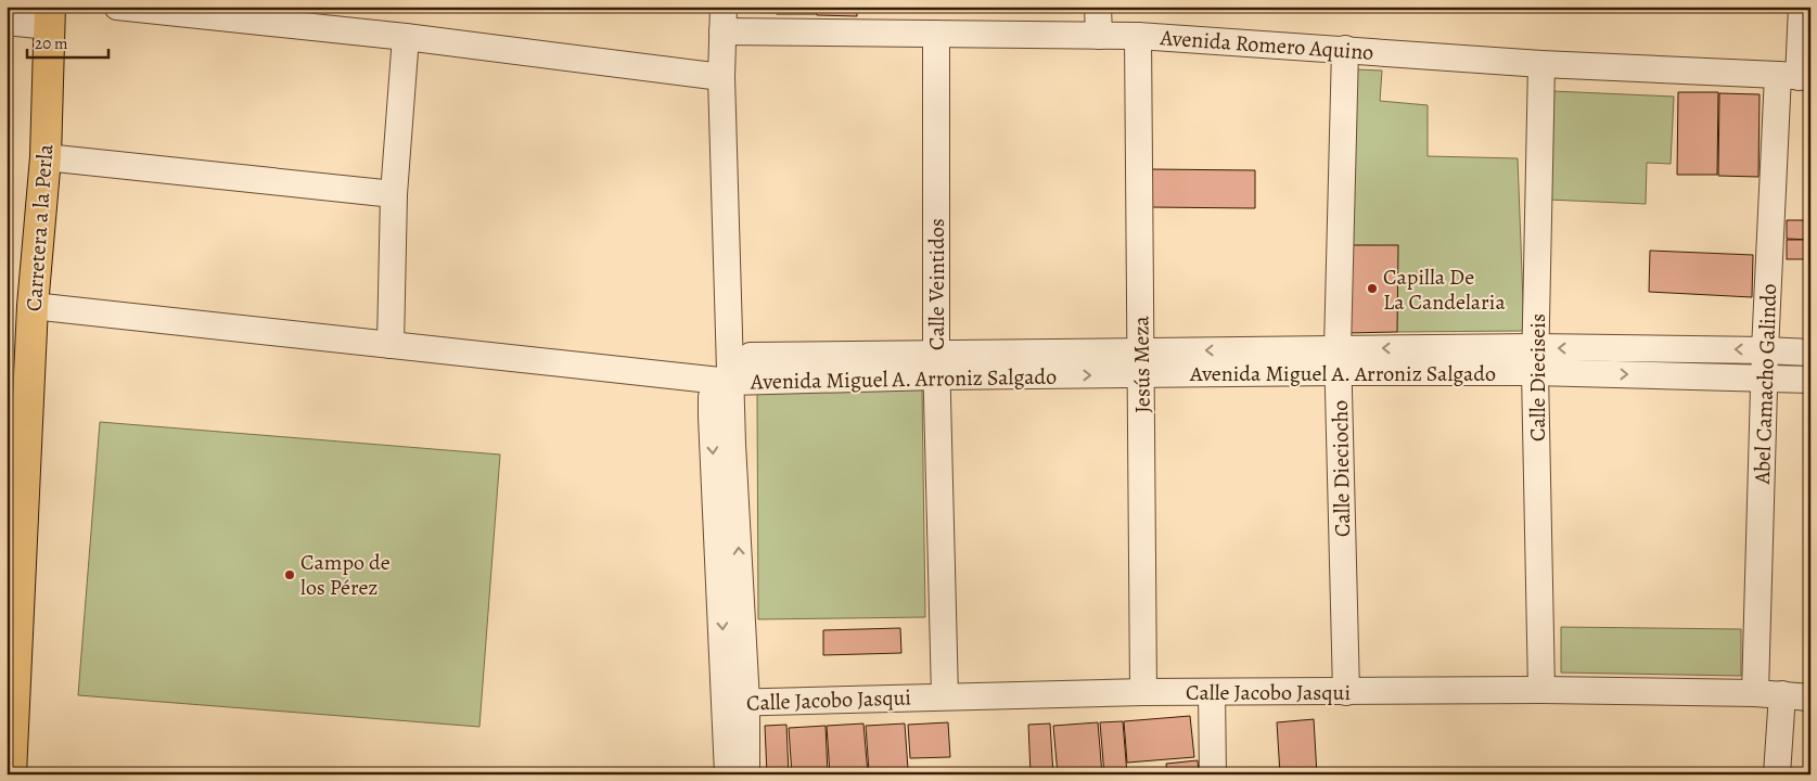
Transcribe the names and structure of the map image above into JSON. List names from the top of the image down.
{
  "streets": {
    "main road": ["Carretera a la Perla"],
    "street": [
      "Avenida Romero Aquino",
      "Calle Veintidos",
      "Jesús Meza",
      "Avenida Miguel A. Arroniz Salgado",
      "Calle Dieciseis",
      "Abel Camacho Galindo",
      "Calle Dieciocho",
      "Calle Jacobo Jasqui"
    ]
  },
  "crossings": [
    ["Avenida Romero Aquino", "Calle Veintidos"],
    ["Avenida Romero Aquino", "Jesús Meza"],
    ["Avenida Romero Aquino", "Calle Dieciseis"],
    ["Avenida Romero Aquino", "Abel Camacho Galindo"],
    ["Avenida Romero Aquino", "Calle Dieciocho"],
    ["Calle Veintidos", "Avenida Miguel A. Arroniz Salgado"],
    ["Calle Veintidos", "Calle Jacobo Jasqui"],
    ["Jesús Meza", "Avenida Miguel A. Arroniz Salgado"],
    ["Jesús Meza", "Calle Jacobo Jasqui"],
    ["Avenida Miguel A. Arroniz Salgado", "Calle Dieciseis"],
    ["Avenida Miguel A. Arroniz Salgado", "Abel Camacho Galindo"],
    ["Avenida Miguel A. Arroniz Salgado", "Calle Dieciocho"],
    ["Calle Dieciseis", "Calle Jacobo Jasqui"],
    ["Abel Camacho Galindo", "Calle Jacobo Jasqui"],
    ["Calle Dieciocho", "Calle Jacobo Jasqui"]
  ],
  "places": ["Capilla De La Candelaria", "Campo de los Pérez"],
  "scale_bar": "20 m"
}
